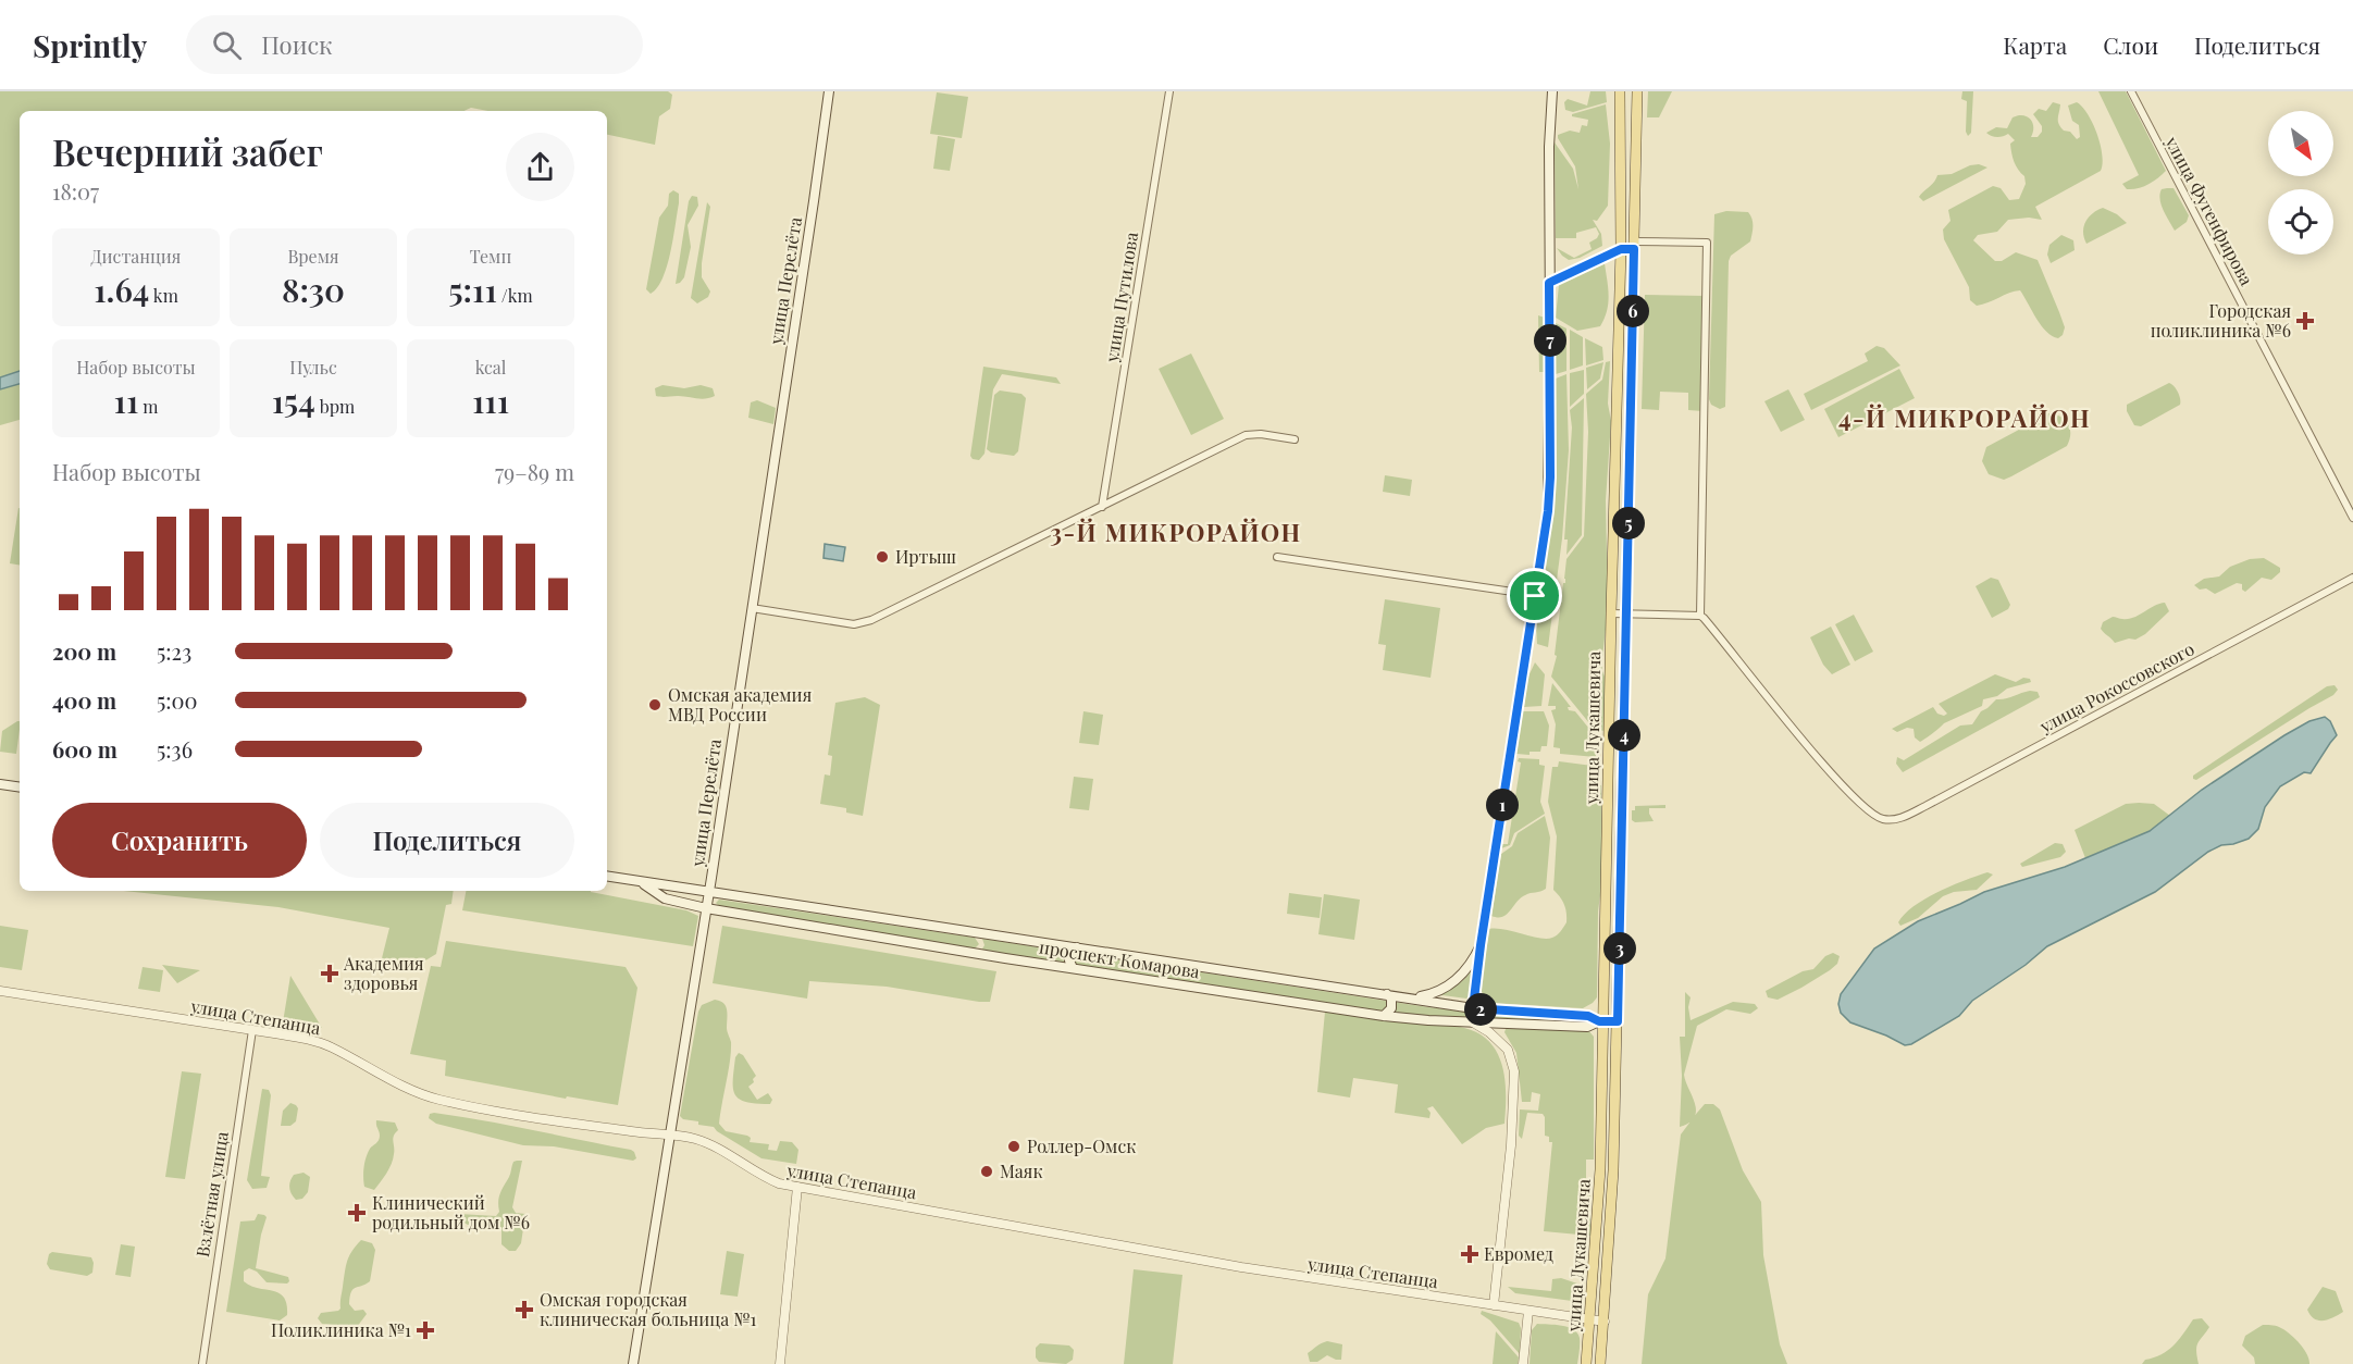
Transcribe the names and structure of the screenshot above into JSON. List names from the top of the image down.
{
  "streets": {
    "main road": ["улица Перелёта", "улица Лукашевича", "проспект Комарова"],
    "street": [
      "улица Фугенфирова",
      "улица Путилова",
      "улица Рокоссовского",
      "улица Степанца",
      "Взлётная улица"
    ]
  },
  "crossings": [
    ["улица Перелёта", "проспект Комарова"],
    ["улица Перелёта", "улица Степанца"],
    ["улица Лукашевича", "проспект Комарова"],
    ["улица Лукашевича", "улица Степанца"],
    ["улица Степанца", "Взлётная улица"]
  ],
  "districts": ["4-Й МИКРОРАЙОН", "3-Й МИКРОРАЙОН"],
  "places": {
    "health": [
      "Городская поликлиника №6",
      "Академия здоровья",
      "Клинический родильный дом №6",
      "Евромед",
      "Омская городская клиническая больница №1",
      "Поликлиника №1"
    ],
    "other": [
      "Иртыш",
      "Омская академия МВД России",
      "Роллер-Омск",
      "Маяк"
    ]
  },
  "north": "bottom right",
  "page": {
    "header": "Sprintly",
    "search": "Поиск",
    "nav": ["Карта", "Слои", "Поделиться"],
    "heading": ["Вечерний забег", "18:07"],
    "stats": [
      ["Дистанция", "1.64 km"],
      ["Время", "8:30"],
      ["Темп", "5:11 /km"],
      ["Набор высоты", "11 m"],
      ["Пульс", "154 bpm"],
      ["kcal", "111"]
    ],
    "pins": [
      "6",
      "7",
      "5",
      "4",
      "1",
      "3",
      "2"
    ],
    "chart": ["Набор высоты", "79–89 m"],
    "list": [
      {
        "name": "200 m",
        "note": "5:23"
      },
      {
        "name": "400 m",
        "note": "5:00"
      },
      {
        "name": "600 m",
        "note": "5:36"
      }
    ],
    "buttons": ["Сохранить", "Поделиться"]
  }
}
